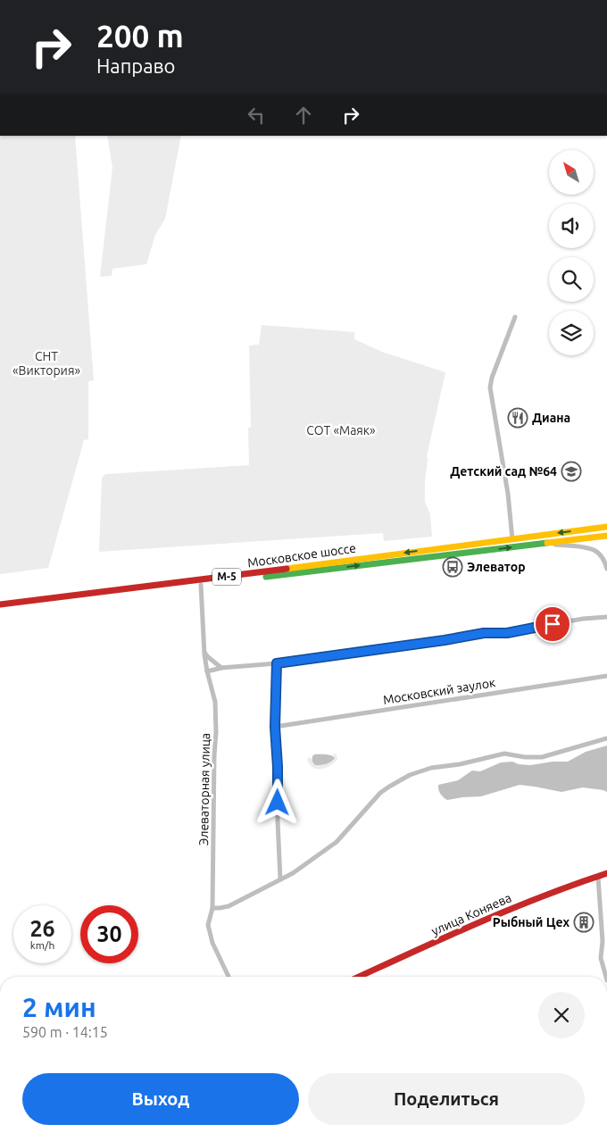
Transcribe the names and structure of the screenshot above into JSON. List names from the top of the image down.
{
  "streets": {
    "main road": ["Московское шоссе", "М-5", "улица Коняева"],
    "street": ["Московский заулок", "Элеваторная улица"]
  },
  "crossings": [
    ["Московское шоссе", "Элеваторная улица"]
  ],
  "parks": ["СНТ «Виктория»", "СОТ «Маяк»"],
  "places": {
    "restaurant": ["Диана"],
    "school or university": ["Детский сад №64"],
    "bus stop": ["Элеватор"],
    "building": ["Рыбный Цех"]
  },
  "north": "top left",
  "page": {
    "turn": ["200 m", "Направо"],
    "speed": "26 km/h",
    "limit": "30",
    "heading": ["2 мин", "590 m · 14:15"],
    "buttons": ["Выход", "Поделиться"]
  }
}
